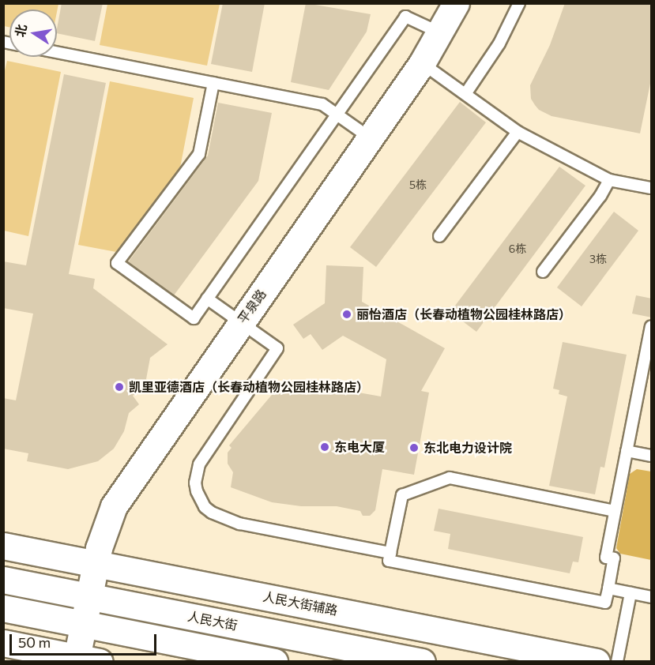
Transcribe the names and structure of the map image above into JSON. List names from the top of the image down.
{
  "streets": {
    "main road": ["平泉路", "人民大街辅路", "人民大街"]
  },
  "crossings": [
    ["平泉路", "人民大街辅路"],
    ["平泉路", "人民大街"]
  ],
  "places": [
    "丽怡酒店（长春动植物公园桂林路店）",
    "凯里亚德酒店（长春动植物公园桂林路店）",
    "东电大厦",
    "东北电力设计院"
  ],
  "house_numbers": ["5栋", "6栋", "3栋"],
  "scale_bar": "50 m",
  "north": "left"
}
